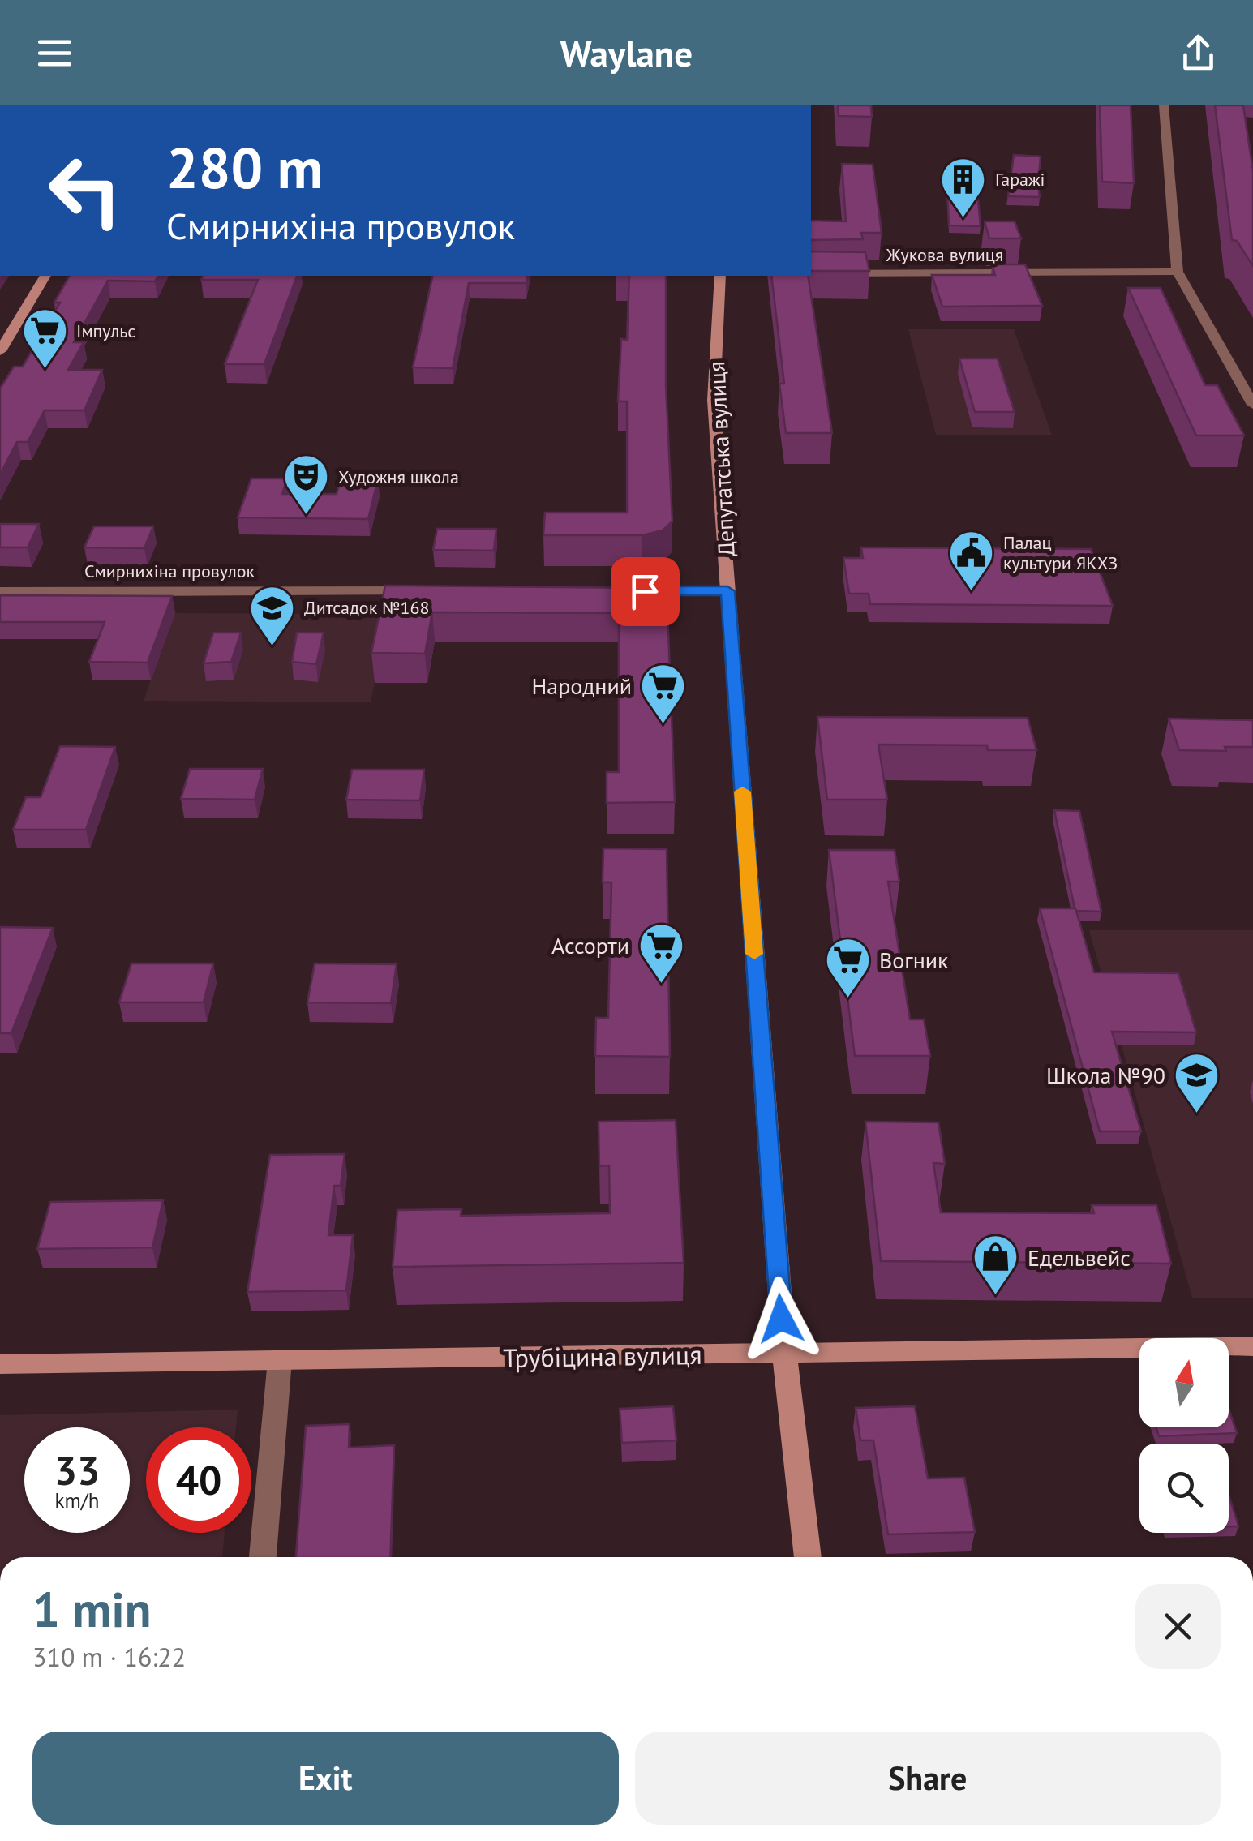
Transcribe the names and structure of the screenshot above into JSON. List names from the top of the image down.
{
  "streets": {
    "street": [
      "Жукова вулиця",
      "Депутатська вулиця",
      "Смирнихіна провулок",
      "Трубіцина вулиця"
    ]
  },
  "crossings": [
    ["Депутатська вулиця", "Трубіцина вулиця"]
  ],
  "places": {
    "building": ["Гаражі"],
    "supermarket": [
      "Імпульс",
      "Народний",
      "Ассорти",
      "Вогник"
    ],
    "theatre": ["Художня школа"],
    "public building": ["Палац культури ЯКХЗ"],
    "school or university": ["Дитсадок №168", "Школа №90"],
    "shop": ["Едельвейс"]
  },
  "north": "top",
  "page": {
    "header": "Waylane",
    "turn": ["280 m", "Смирнихіна провулок"],
    "speed": "33 km/h",
    "limit": "40",
    "heading": ["1 min", "310 m · 16:22"],
    "buttons": ["Exit", "Share"]
  }
}
